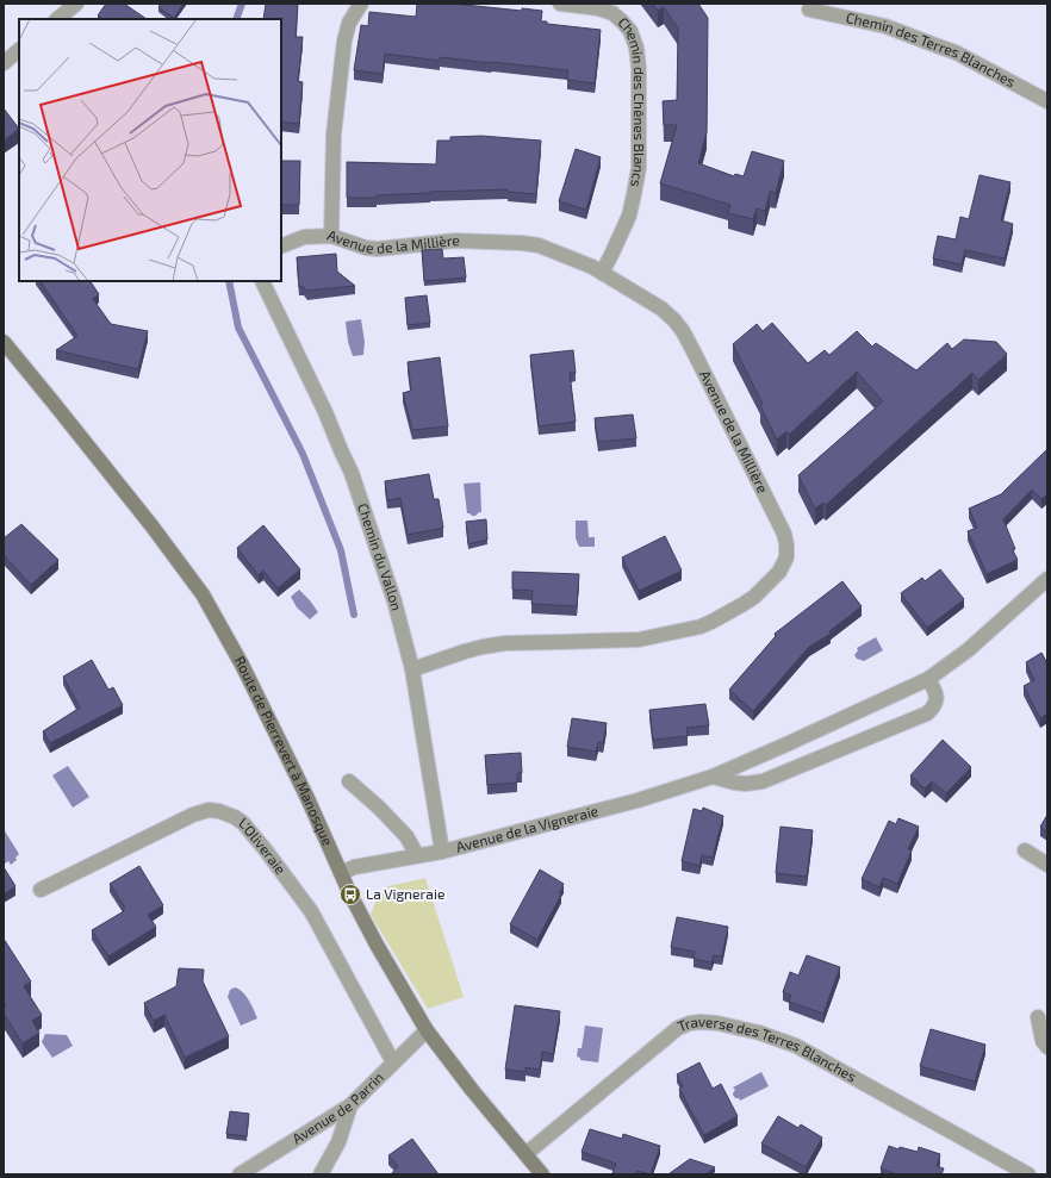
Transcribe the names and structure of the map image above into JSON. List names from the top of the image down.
{
  "streets": {
    "main road": ["Route de Pierrevert à Manosque"],
    "street": [
      "Chemin des Terres Blanches",
      "Chemin des Chênes Blancs",
      "Avenue de la Millière",
      "Chemin du Vallon",
      "Avenue de la Vigneraie",
      "L'Oliveraie",
      "Traverse des Terres Blanches",
      "Avenue de Parrin"
    ]
  },
  "crossings": [
    ["Chemin des Chênes Blancs", "Avenue de la Millière"],
    ["Avenue de la Millière", "Chemin du Vallon"],
    ["Chemin du Vallon", "Avenue de la Vigneraie"],
    ["Route de Pierrevert à Manosque", "Avenue de la Vigneraie"],
    ["Route de Pierrevert à Manosque", "Traverse des Terres Blanches"],
    ["Route de Pierrevert à Manosque", "Avenue de Parrin"],
    ["L'Oliveraie", "Avenue de Parrin"]
  ],
  "places": {
    "bus stop": ["La Vigneraie"]
  }
}
